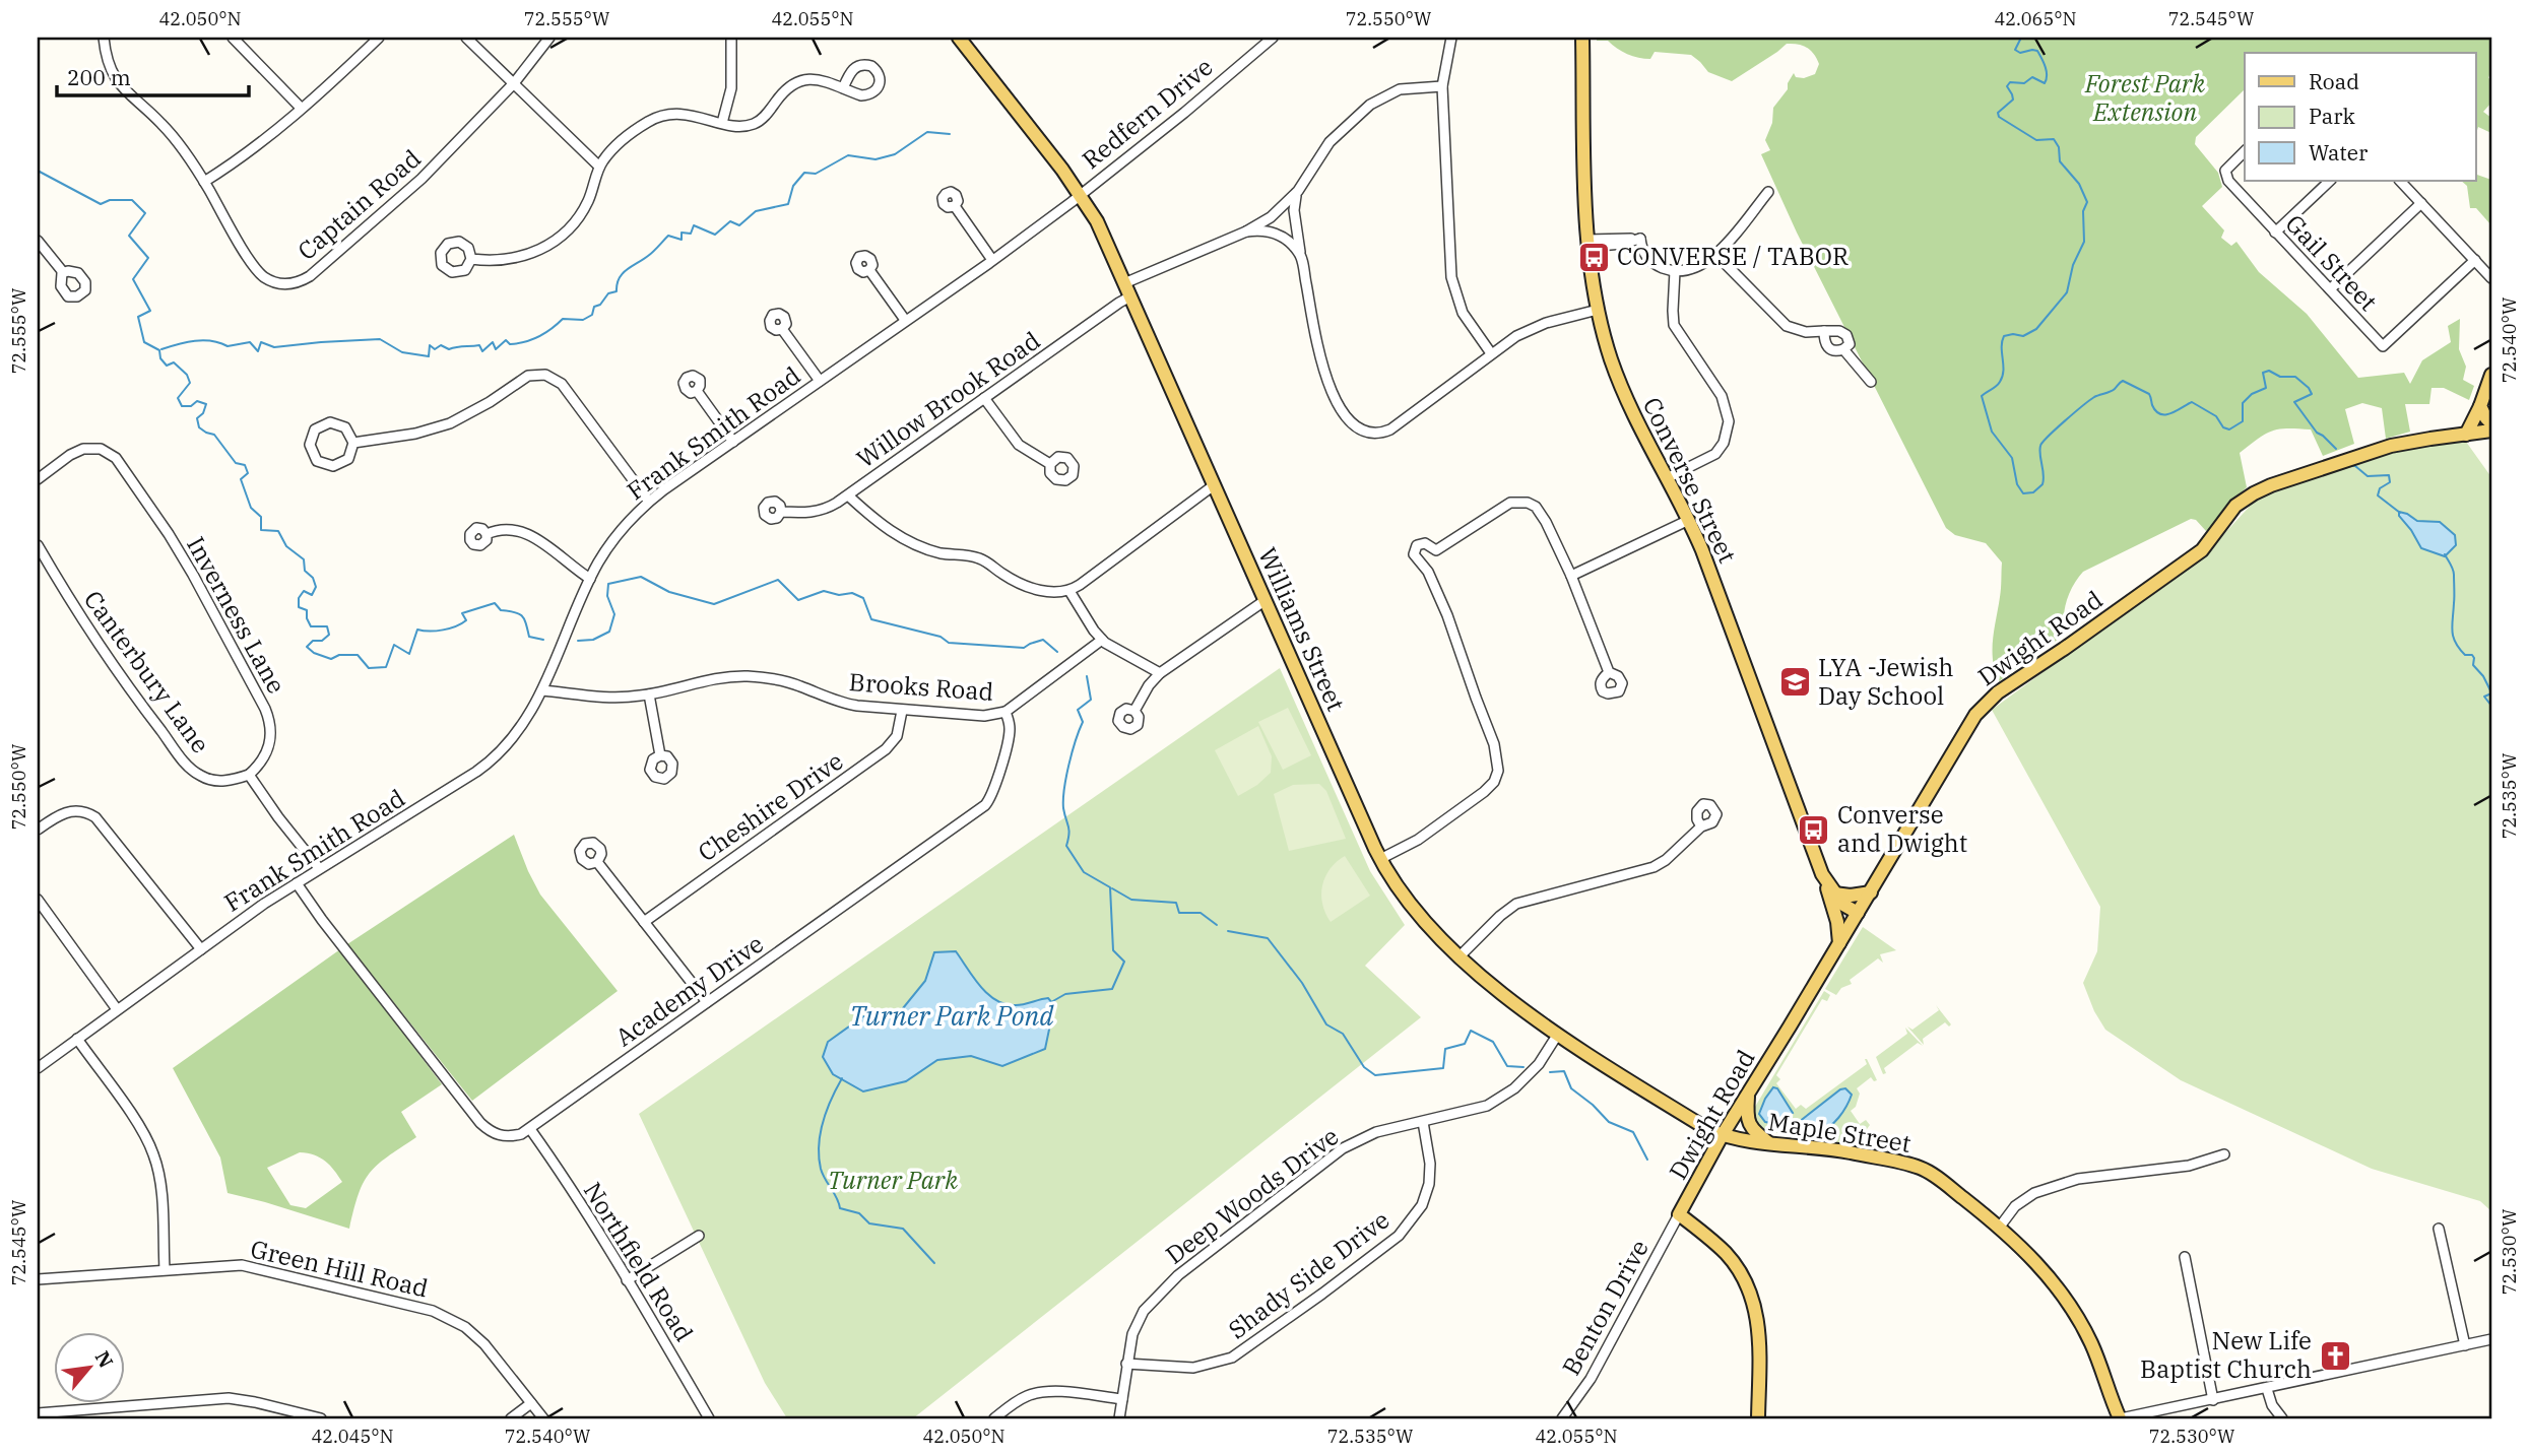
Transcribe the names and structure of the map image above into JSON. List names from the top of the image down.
{
  "streets": {
    "main road": [
      "Converse Street",
      "Williams Street",
      "Dwight Road",
      "Maple Street"
    ],
    "street": [
      "Redfern Drive",
      "Captain Road",
      "Gail Street",
      "Willow Brook Road",
      "Frank Smith Road",
      "Inverness Lane",
      "Canterbury Lane",
      "Brooks Road",
      "Cheshire Drive",
      "Academy Drive",
      "Deep Woods Drive",
      "Northfield Road",
      "Green Hill Road",
      "Shady Side Drive",
      "Benton Drive"
    ]
  },
  "crossings": [
    ["Redfern Drive", "Frank Smith Road"],
    ["Redfern Drive", "Williams Street"],
    ["Willow Brook Road", "Williams Street"],
    ["Frank Smith Road", "Williams Street"],
    ["Frank Smith Road", "Brooks Road"],
    ["Frank Smith Road", "Academy Drive"],
    ["Converse Street", "Dwight Road"],
    ["Inverness Lane", "Canterbury Lane"],
    ["Williams Street", "Dwight Road"],
    ["Williams Street", "Maple Street"],
    ["Williams Street", "Deep Woods Drive"],
    ["Dwight Road", "Maple Street"],
    ["Dwight Road", "Benton Drive"],
    ["Brooks Road", "Cheshire Drive"],
    ["Brooks Road", "Academy Drive"],
    ["Academy Drive", "Northfield Road"],
    ["Deep Woods Drive", "Shady Side Drive"]
  ],
  "water": ["Turner Park Pond"],
  "parks": ["Forest Park Extension", "Turner Park"],
  "places": {
    "bus stop": ["CONVERSE / TABOR", "Converse and Dwight"],
    "school or university": ["LYA -Jewish Day School"],
    "church": ["New Life Baptist Church"]
  },
  "legend": ["Road", "Park", "Water"],
  "scale_bar": "200 m",
  "north": "top right",
  "coordinates": [
    "42.050°N",
    "72.555°W",
    "42.055°N",
    "72.550°W",
    "42.065°N",
    "72.545°W",
    "72.540°W",
    "72.535°W",
    "72.530°W",
    "42.045°N"
  ]
}
